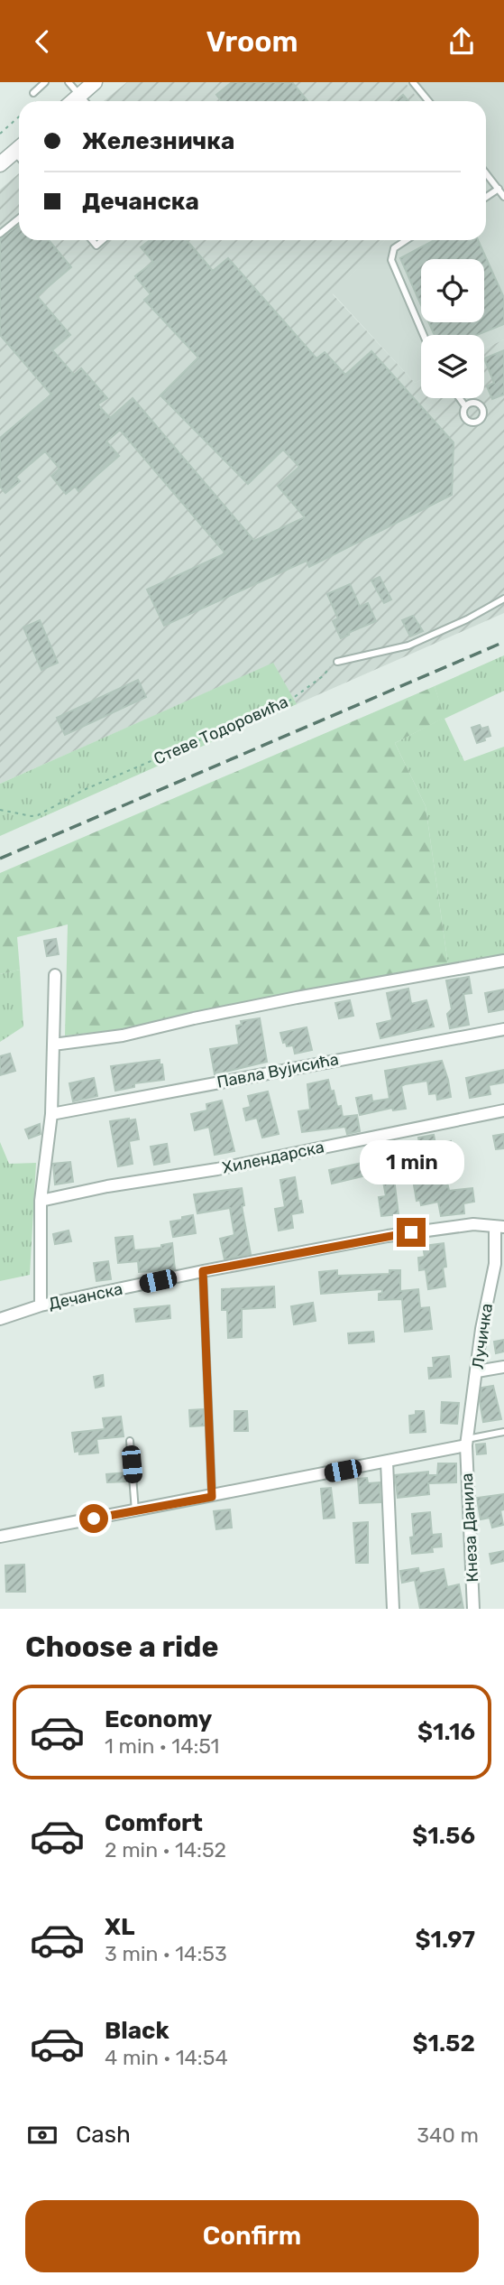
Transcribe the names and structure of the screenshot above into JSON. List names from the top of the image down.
{
  "streets": {
    "street": [
      "Павла Вујисића",
      "Хилендарска",
      "Дечанска",
      "Лучичка",
      "Кнеза Данила"
    ],
    "path": ["Стеве Тодоровића"]
  },
  "crossings": [
    ["Дечанска", "Лучичка"],
    ["Лучичка", "Кнеза Данила"]
  ],
  "page": {
    "header": "Vroom",
    "banner": ["Железничка", "Дечанска"],
    "bubble": "1 min",
    "heading": "Choose a ride",
    "list": [
      {
        "name": "Economy",
        "note": "1 min · 14:51",
        "value": "$1.16"
      },
      {
        "name": "Comfort",
        "note": "2 min · 14:52",
        "value": "$1.56"
      },
      {
        "name": "XL",
        "note": "3 min · 14:53",
        "value": "$1.97"
      },
      {
        "name": "Black",
        "note": "4 min · 14:54",
        "value": "$1.52"
      }
    ],
    "pay": ["Cash", "340 m"],
    "buttons": "Confirm"
  }
}
